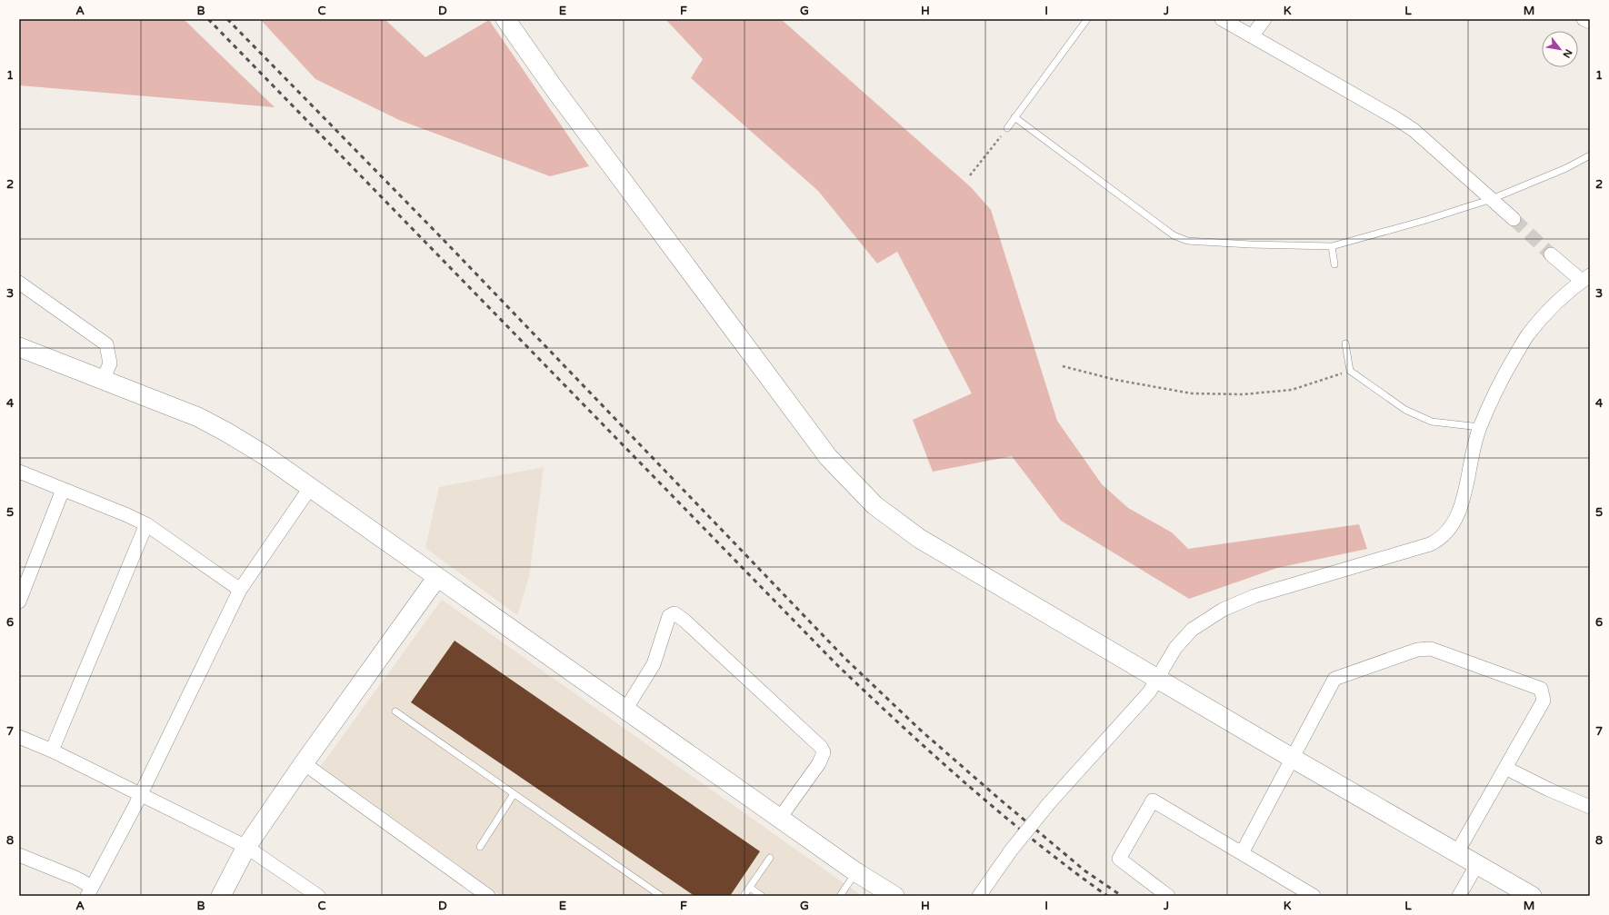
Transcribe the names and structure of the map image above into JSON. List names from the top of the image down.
{
  "north": "bottom right",
  "grid": {
    "columns": [
      "A",
      "B",
      "C",
      "D",
      "E",
      "F",
      "G",
      "H",
      "I",
      "J",
      "K",
      "L",
      "M"
    ],
    "rows": [
      "1",
      "2",
      "3",
      "4",
      "5",
      "6",
      "7",
      "8"
    ]
  }
}
